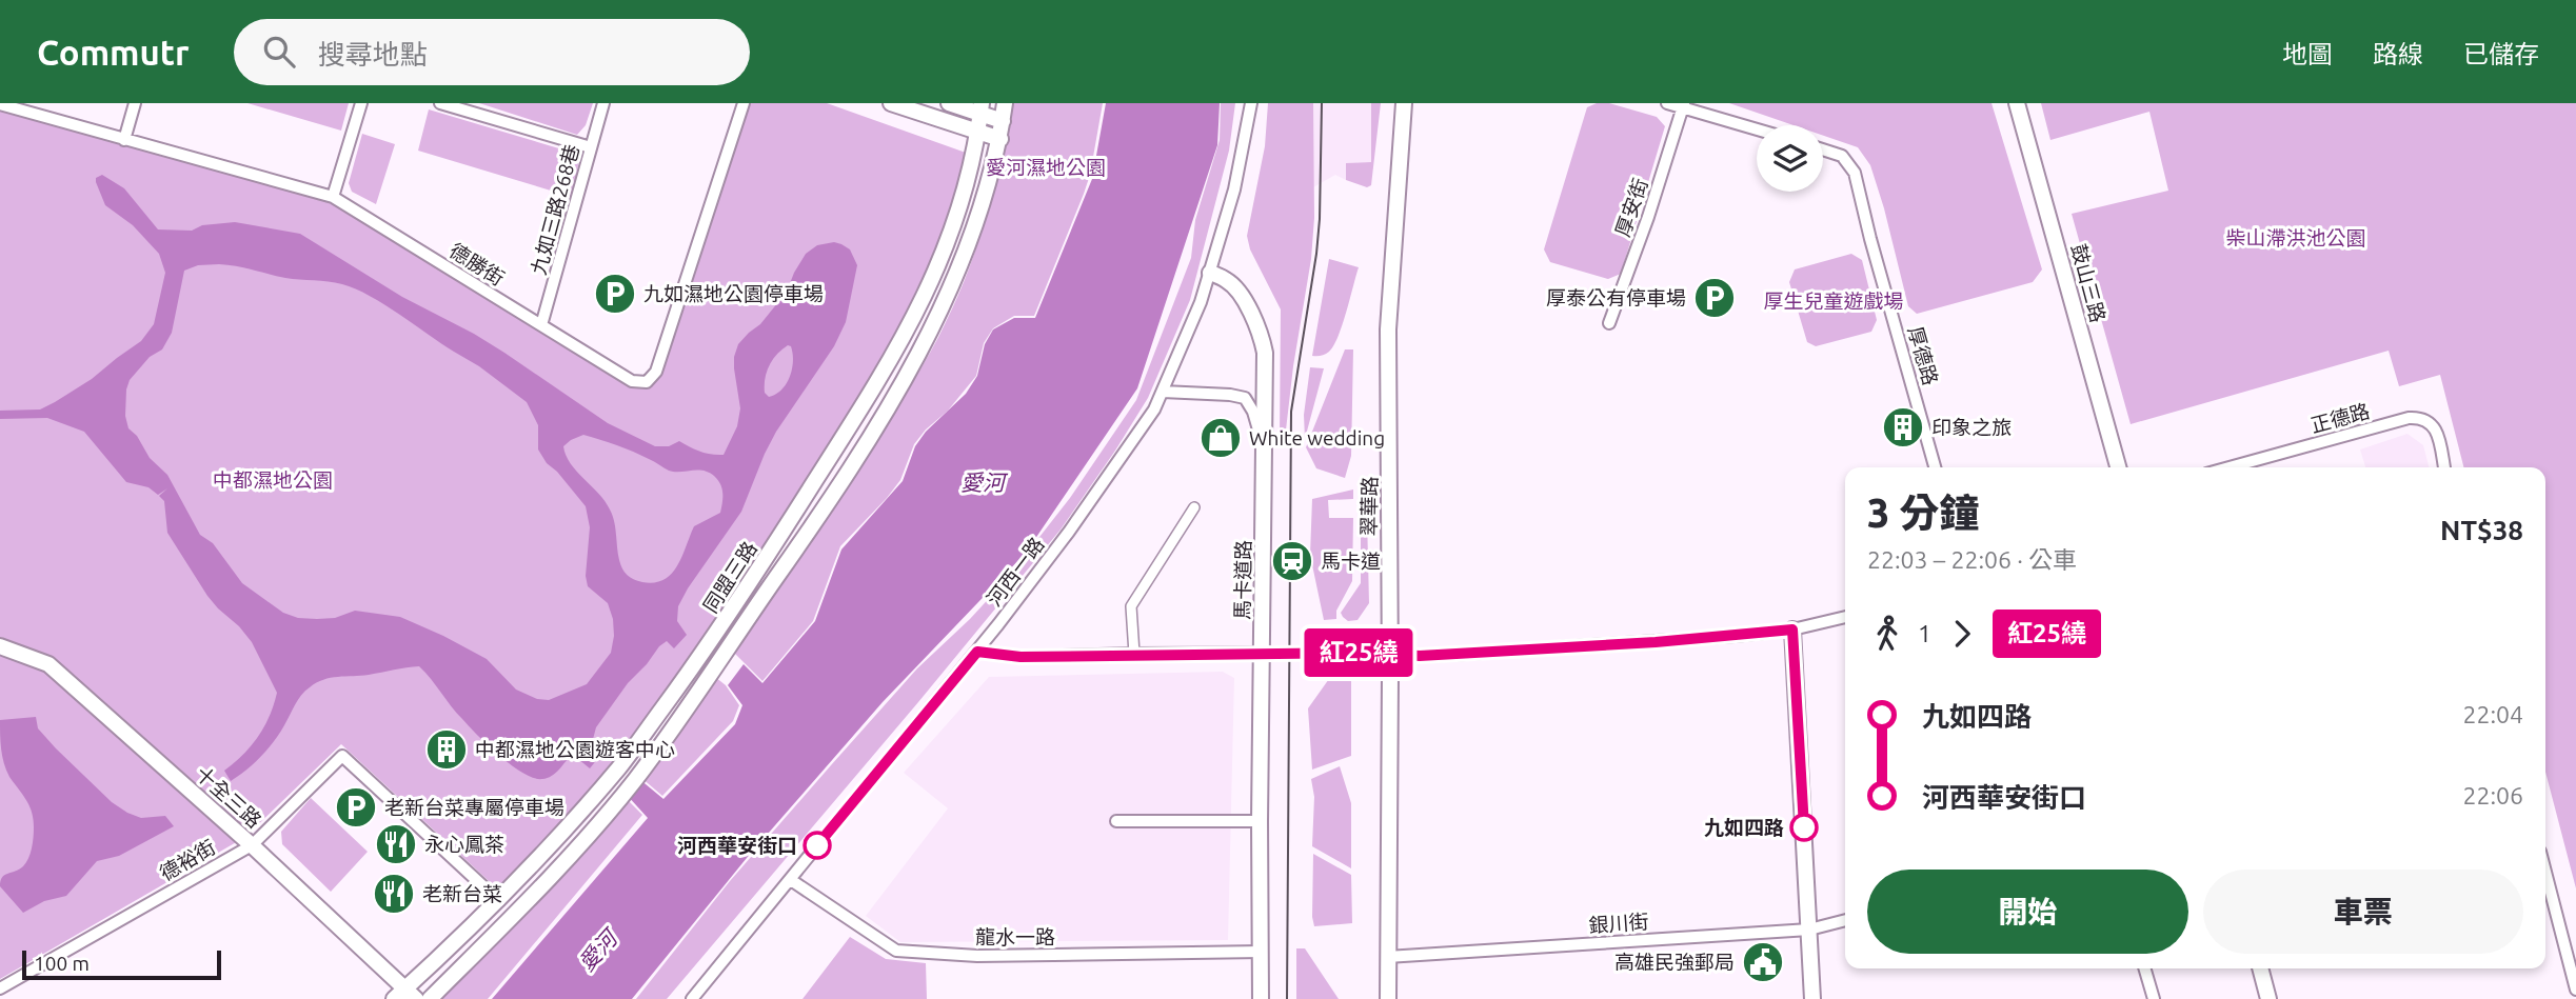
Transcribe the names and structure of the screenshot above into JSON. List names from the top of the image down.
{
  "streets": {
    "street": [
      "厚安街",
      "九如三路268巷",
      "德勝街",
      "鼓山三路",
      "厚德路",
      "正德路",
      "翠華路",
      "河西一路",
      "同盟三路",
      "馬卡道路",
      "十全三路",
      "德裕街",
      "銀川街",
      "龍水一路"
    ]
  },
  "crossings": [
    ["九如三路268巷", "德勝街"],
    ["翠華路", "銀川街"],
    ["河西一路", "馬卡道路"],
    ["河西一路", "龍水一路"],
    ["同盟三路", "十全三路"],
    ["同盟三路", "德裕街"],
    ["馬卡道路", "龍水一路"],
    ["十全三路", "德裕街"]
  ],
  "water": ["愛河"],
  "parks": [
    "愛河濕地公園",
    "柴山滯洪池公園",
    "厚生兒童遊戲場",
    "中都濕地公園"
  ],
  "places": {
    "parking": ["九如濕地公園停車場", "厚泰公有停車場", "老新台菜專屬停車場"],
    "building": ["印象之旅", "中都濕地公園遊客中心"],
    "shop": ["White wedding"],
    "station": ["馬卡道"],
    "other": ["九如四路", "河西華安街口"],
    "restaurant": ["永心鳳茶", "老新台菜"],
    "public building": ["高雄民強郵局"]
  },
  "lines": ["bus line 紅25繞"],
  "scale_bar": "100 m",
  "page": {
    "header": "Commutr",
    "search": "搜尋地點",
    "nav": ["地圖", "路線", "已儲存"],
    "on_map": "紅25繞",
    "heading": ["3 分鐘", "22:03 – 22:06 · 公車", "NT$38"],
    "legs": ["1", "紅25繞"],
    "list": [
      {
        "name": "九如四路",
        "value": "22:04"
      },
      {
        "name": "河西華安街口",
        "value": "22:06"
      }
    ],
    "buttons": ["開始", "車票"],
    "scale": "100 m"
  }
}
